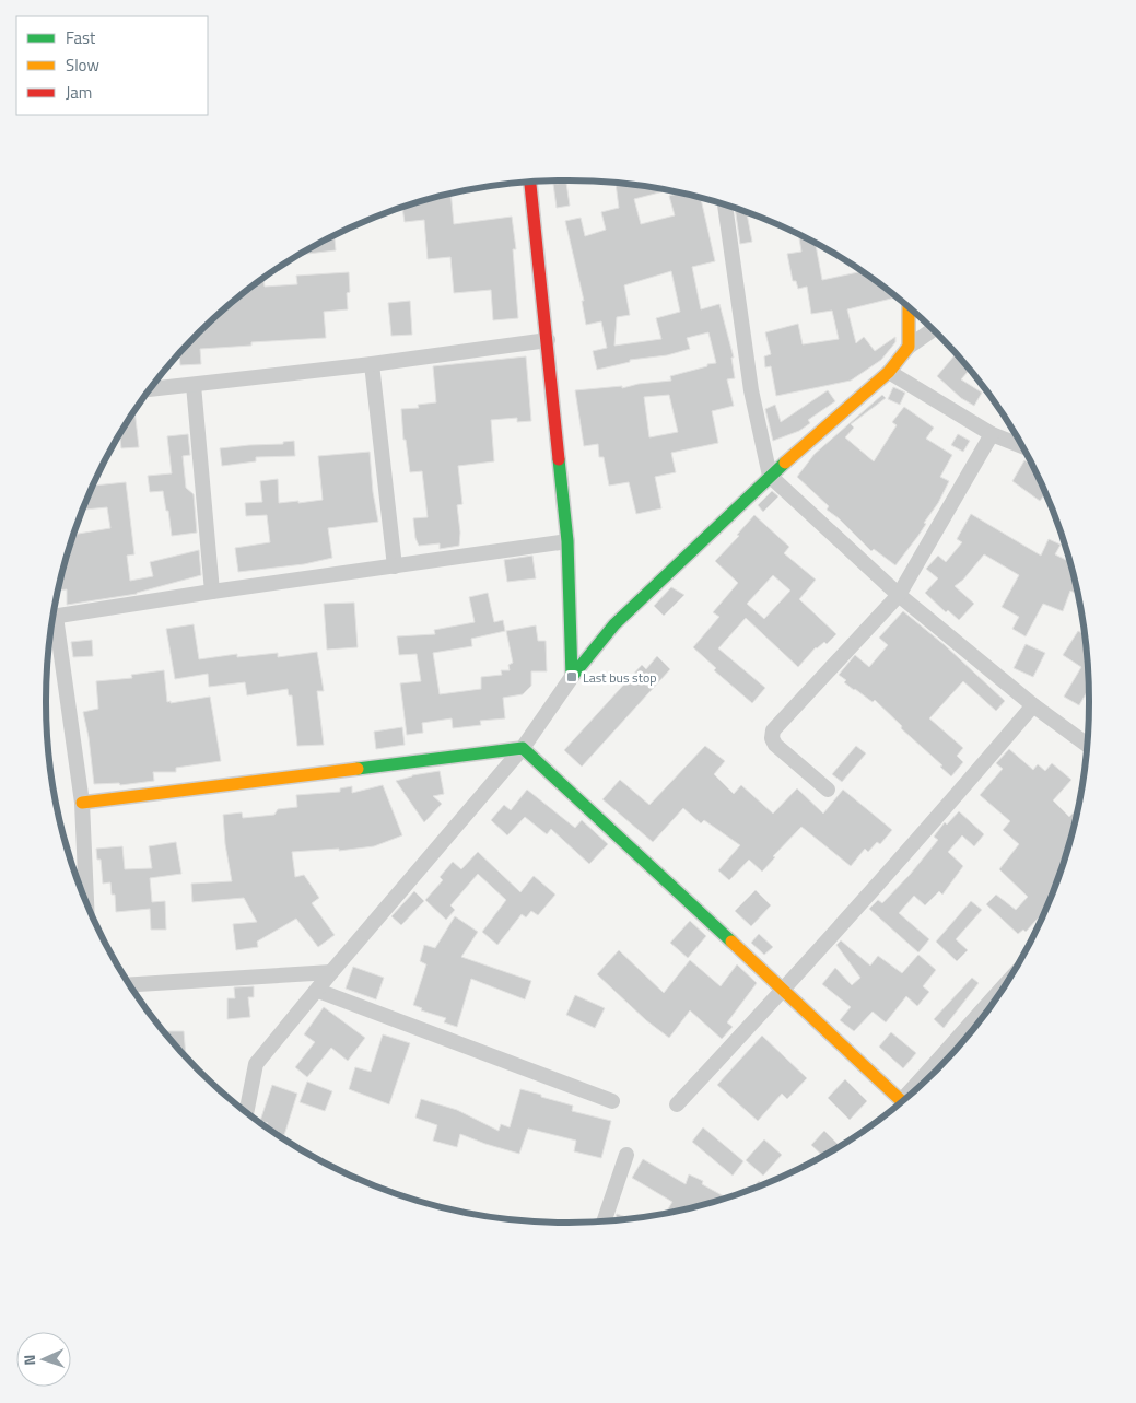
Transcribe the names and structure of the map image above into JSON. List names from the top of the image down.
{
  "places": {
    "transit": ["Last bus stop"]
  },
  "legend": ["Fast", "Slow", "Jam"],
  "north": "left"
}
